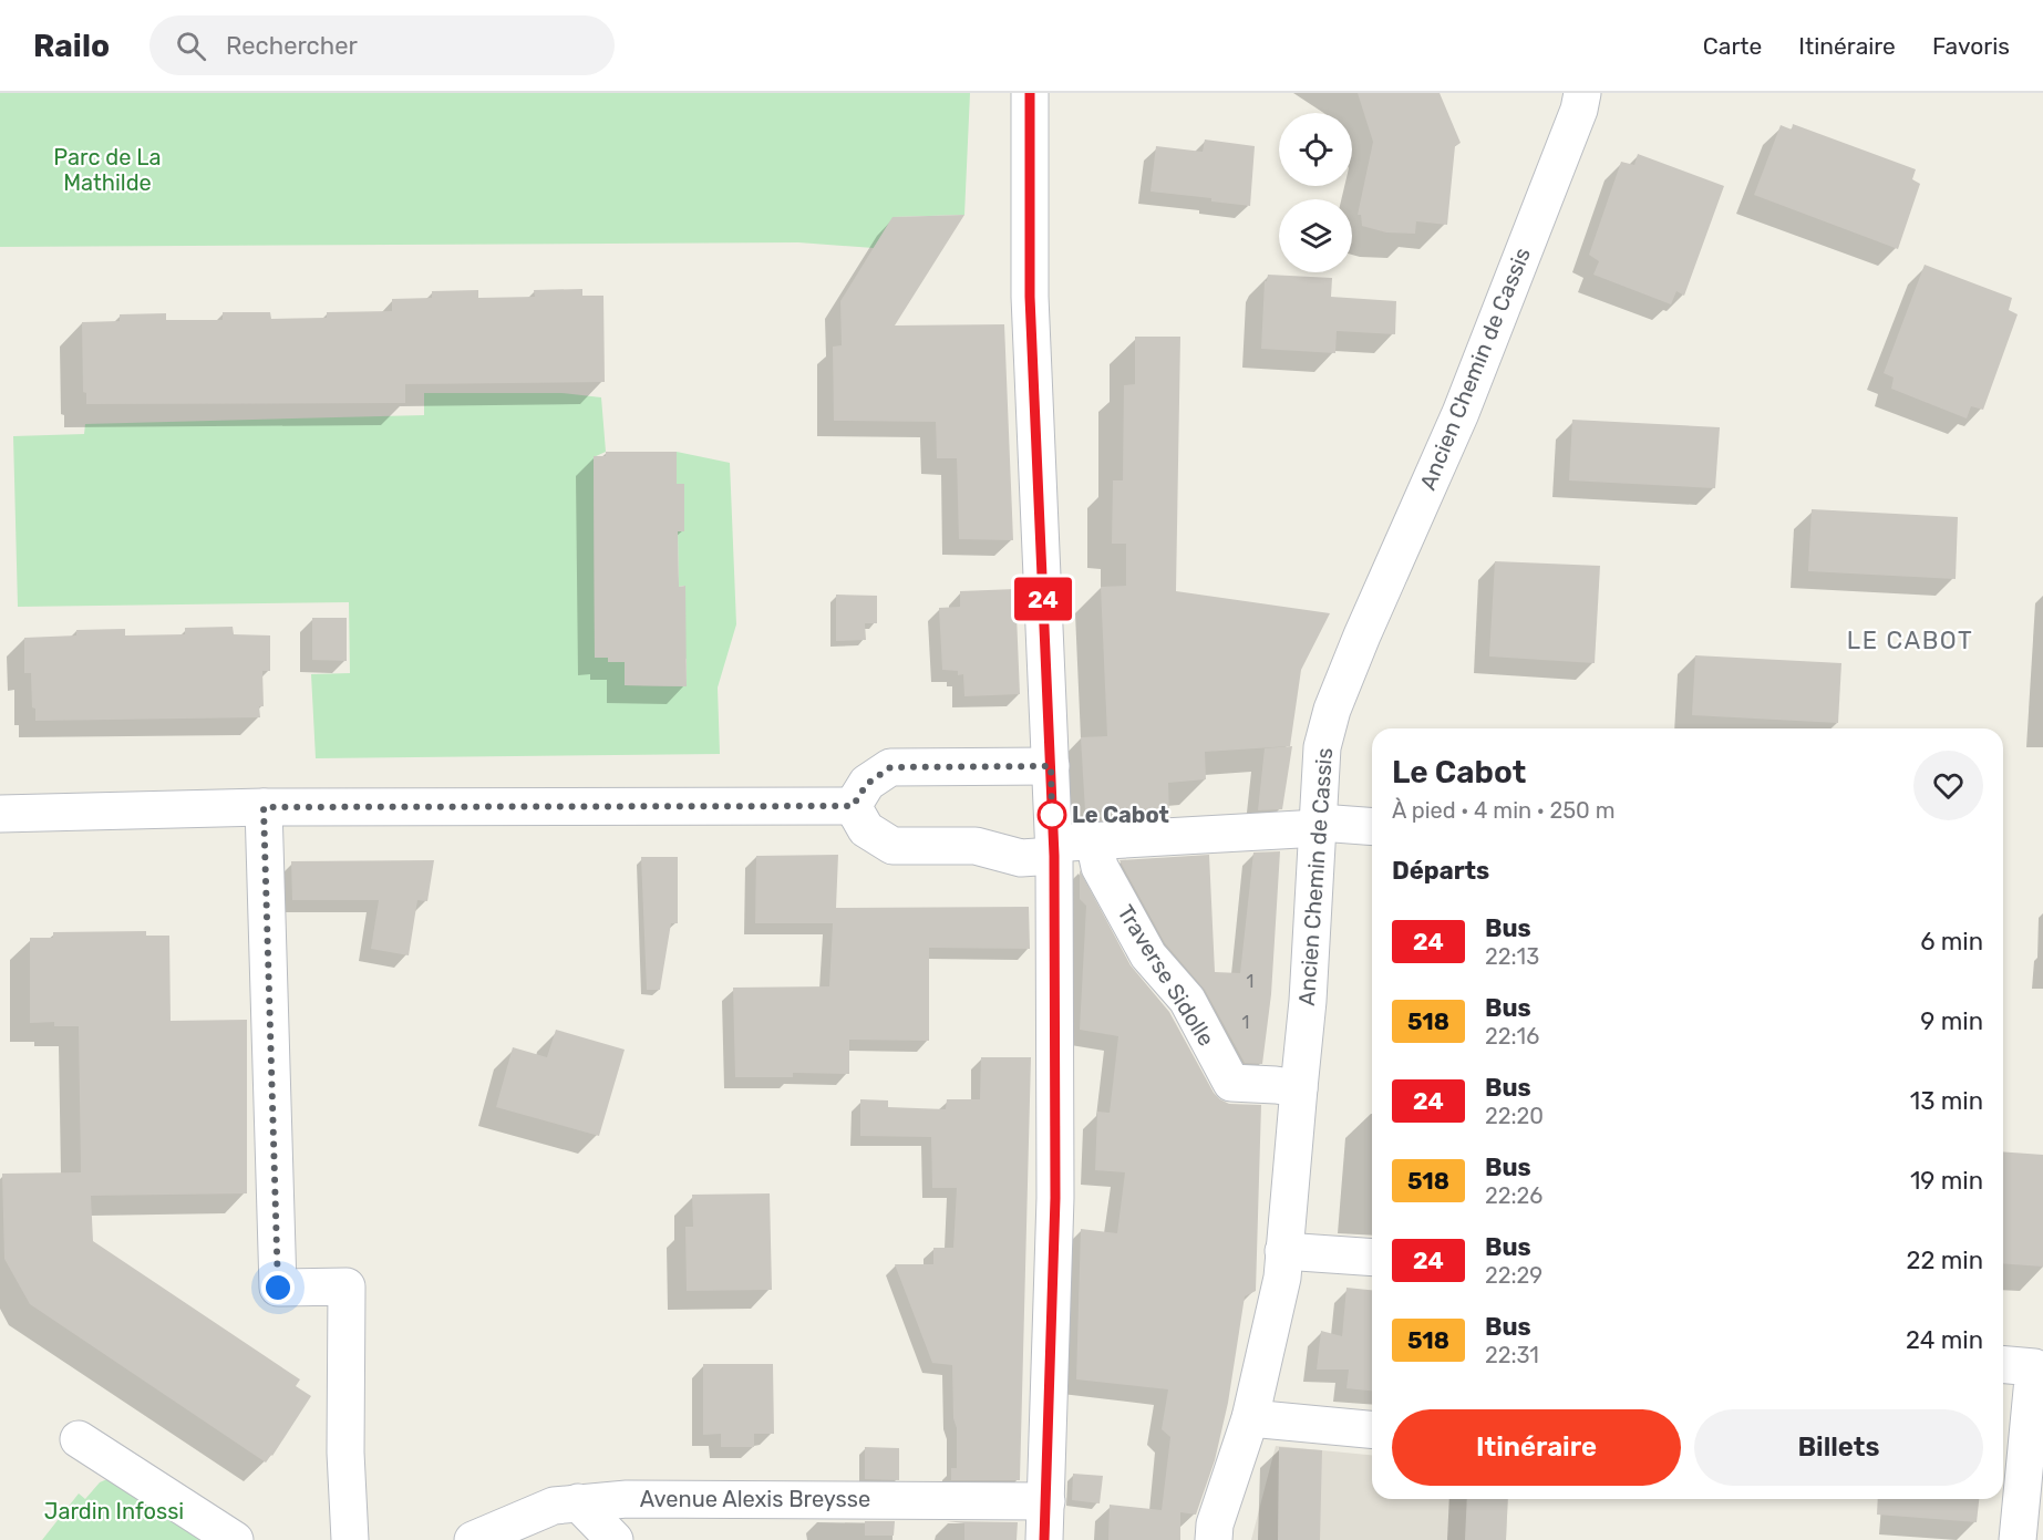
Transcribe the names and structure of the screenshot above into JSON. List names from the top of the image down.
{
  "streets": {
    "street": ["Ancien Chemin de Cassis", "Traverse Sidolle", "Avenue Alexis Breysse"]
  },
  "crossings": [
    ["Ancien Chemin de Cassis", "Traverse Sidolle"]
  ],
  "districts": ["LE CABOT"],
  "parks": ["Parc de La Mathilde", "Jardin Infossi"],
  "places": ["Le Cabot"],
  "lines": ["bus line 24"],
  "house_numbers": ["1", "1"],
  "page": {
    "header": "Railo",
    "search": "Rechercher",
    "nav": ["Carte", "Itinéraire", "Favoris"],
    "on_map": "24",
    "heading": [
      ["Le Cabot", "À pied · 4 min · 250 m"],
      "Départs"
    ],
    "list": [
      {
        "mark": "24",
        "name": "Bus",
        "note": "22:13",
        "value": "6 min"
      },
      {
        "mark": "518",
        "name": "Bus",
        "note": "22:16",
        "value": "9 min"
      },
      {
        "mark": "24",
        "name": "Bus",
        "note": "22:20",
        "value": "13 min"
      },
      {
        "mark": "518",
        "name": "Bus",
        "note": "22:26",
        "value": "19 min"
      },
      {
        "mark": "24",
        "name": "Bus",
        "note": "22:29",
        "value": "22 min"
      },
      {
        "mark": "518",
        "name": "Bus",
        "note": "22:31",
        "value": "24 min"
      }
    ],
    "buttons": ["Itinéraire", "Billets"]
  }
}
